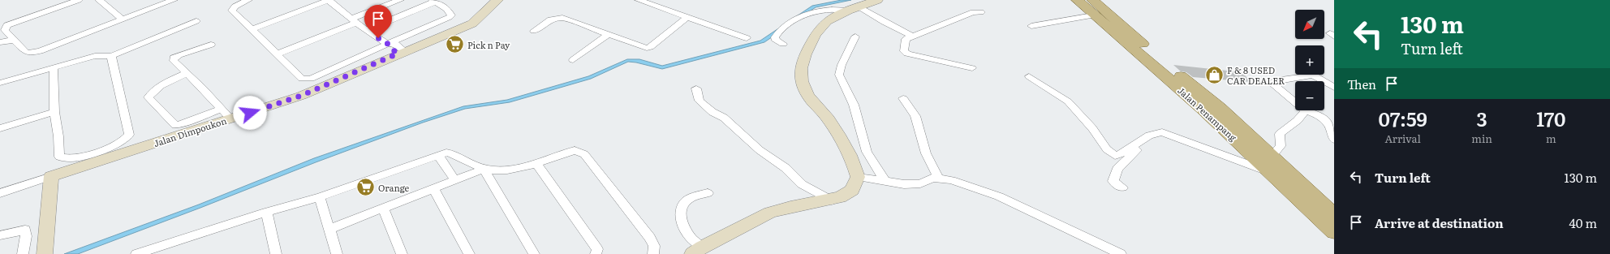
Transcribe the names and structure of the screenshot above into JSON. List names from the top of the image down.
{
  "streets": {
    "main road": ["Jalan Penampang"],
    "street": ["Jalan Dimpoukon"]
  },
  "places": {
    "supermarket": ["Pick n Pay", "Orange"],
    "shop": ["F & 8 USED CAR DEALER"]
  },
  "north": "bottom left",
  "page": {
    "turn": ["130 m", "Turn left"],
    "map_buttons": ["+", "−"],
    "then": "Then",
    "eta": [
      "07:59",
      "Arrival",
      "3",
      "min",
      "170",
      "m"
    ],
    "list": [
      {
        "name": "Turn left",
        "value": "130 m"
      },
      {
        "name": "Arrive at destination",
        "value": "40 m"
      }
    ]
  }
}
